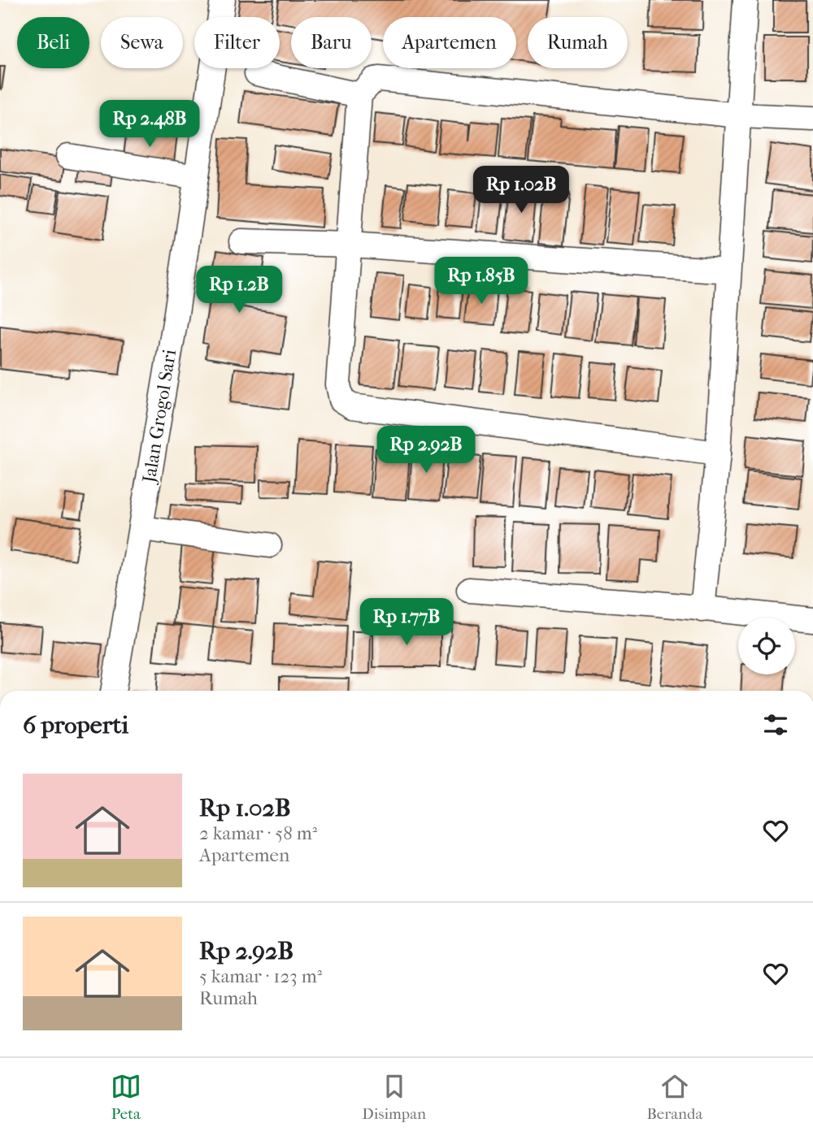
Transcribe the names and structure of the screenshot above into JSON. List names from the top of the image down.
{
  "streets": {
    "street": ["Jalan Grogol Sari"]
  },
  "page": {
    "chip": [
      "Beli",
      "Sewa",
      "Filter",
      "Baru",
      "Apartemen",
      "Rumah"
    ],
    "price": [
      "Rp 2.48B",
      "Rp 1.02B",
      "Rp 1.85B",
      "Rp 1.2B",
      "Rp 2.92B",
      "Rp 1.77B"
    ],
    "heading": "6 properti",
    "list": [
      {
        "name": "Rp 1.02B",
        "note": "2 kamar · 58 m² · Apartemen"
      },
      {
        "name": "Rp 2.92B",
        "note": "5 kamar · 123 m² · Rumah"
      }
    ],
    "tabs": ["Peta", "Disimpan", "Beranda"]
  }
}
